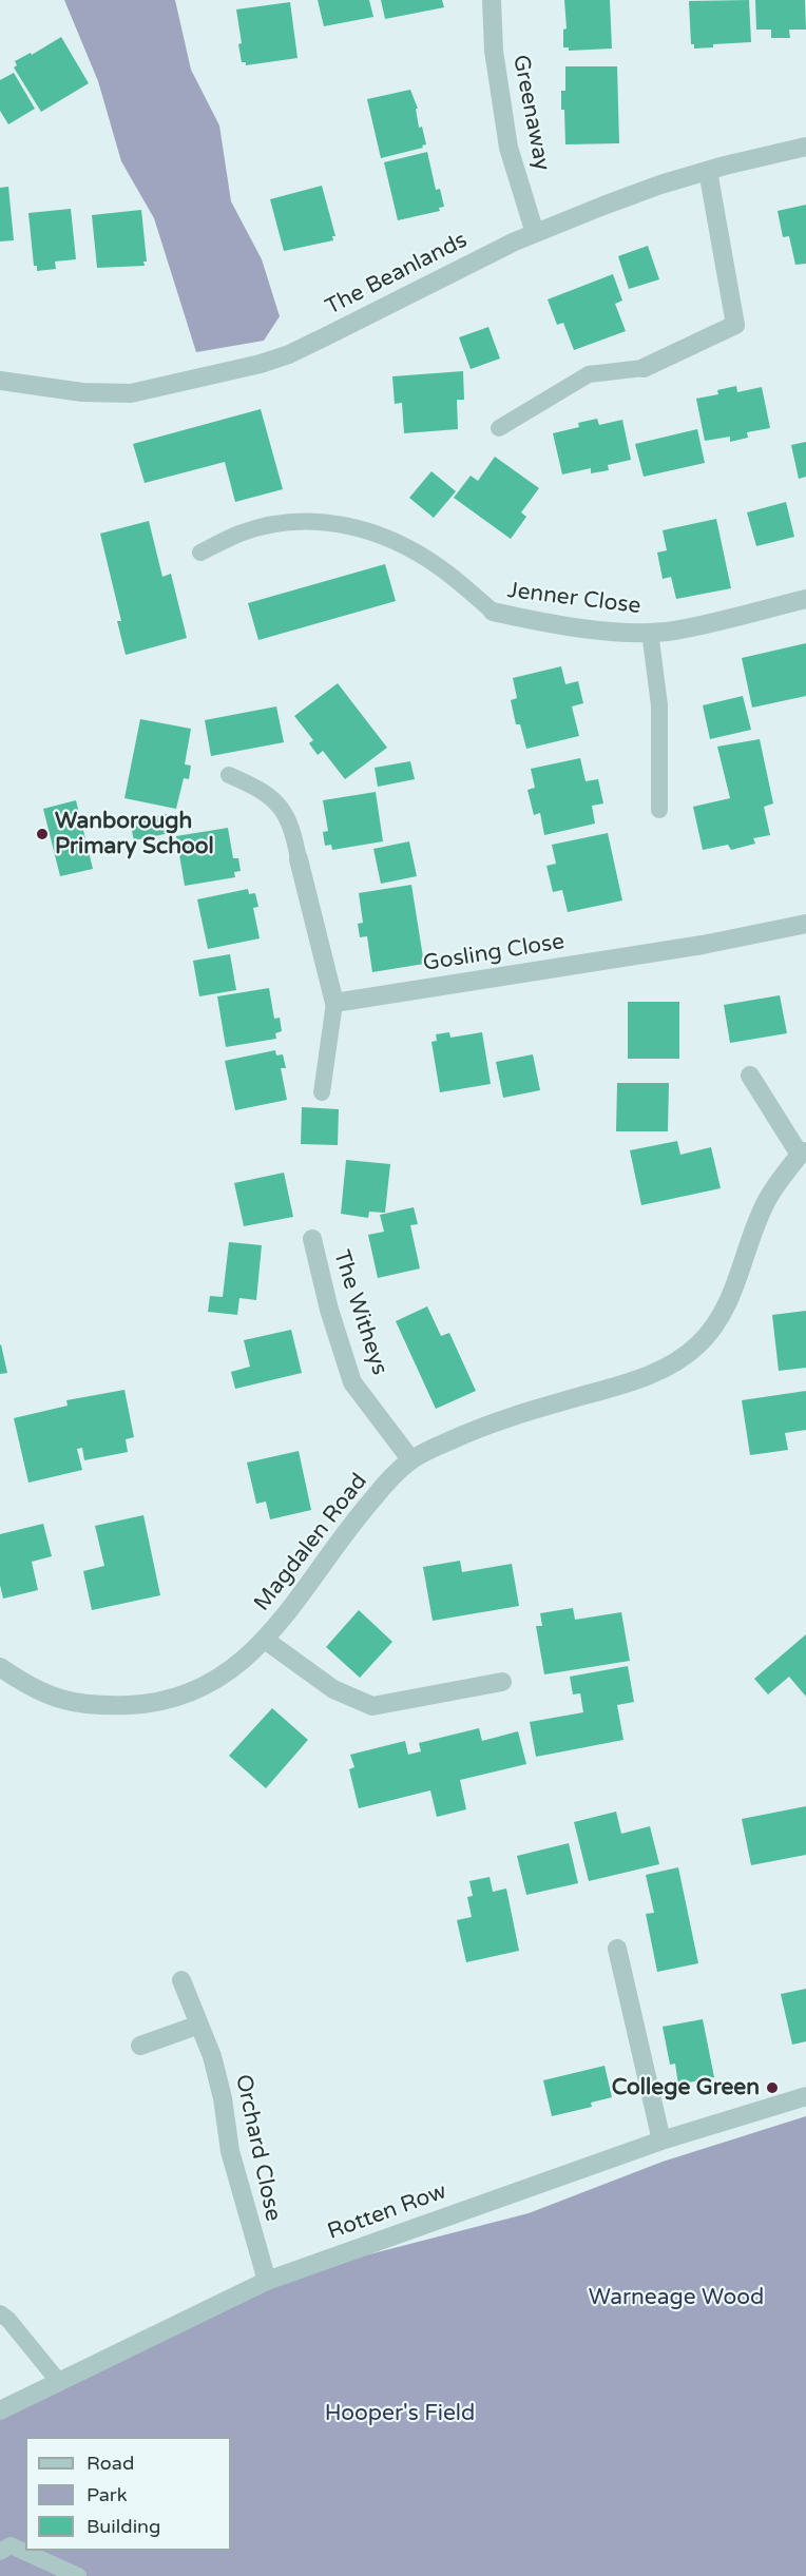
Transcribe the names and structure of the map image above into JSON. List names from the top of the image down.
{
  "streets": {
    "street": [
      "Greenaway",
      "The Beanlands",
      "Jenner Close",
      "Gosling Close",
      "The Witheys",
      "Magdalen Road",
      "Orchard Close",
      "Rotten Row"
    ]
  },
  "crossings": [
    ["Greenaway", "The Beanlands"],
    ["The Witheys", "Magdalen Road"],
    ["Orchard Close", "Rotten Row"]
  ],
  "parks": ["Warneage Wood", "Hooper's Field"],
  "places": ["Wanborough Primary School", "College Green"],
  "legend": ["Road", "Park", "Building"]
}
